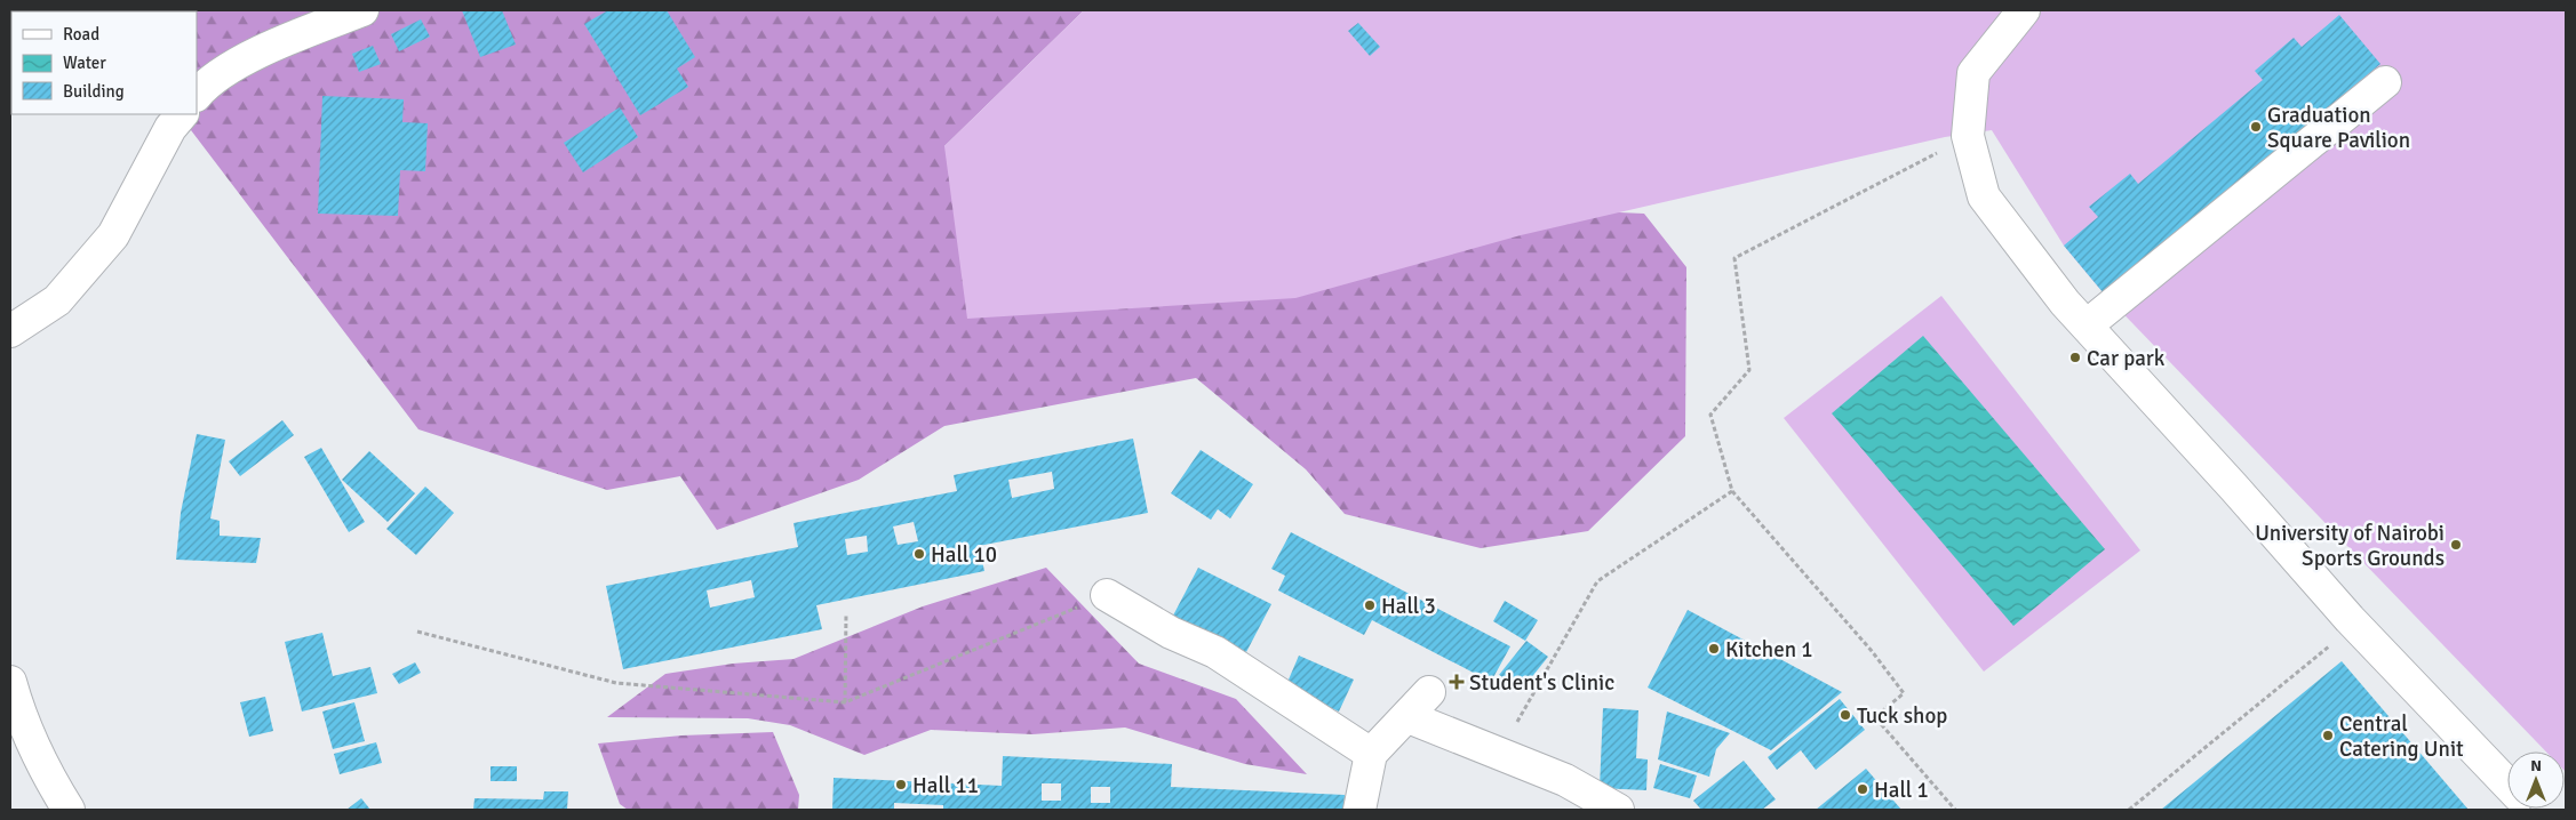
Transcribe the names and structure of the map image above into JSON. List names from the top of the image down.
{
  "places": {
    "other": [
      "Graduation Square Pavilion",
      "Car park",
      "University of Nairobi Sports Grounds",
      "Hall 10",
      "Hall 3",
      "Kitchen 1",
      "Tuck shop",
      "Central Catering Unit",
      "Hall 11",
      "Hall 1"
    ],
    "health": ["Student's Clinic"]
  },
  "legend": ["Road", "Water", "Building"],
  "north": "top"
}
